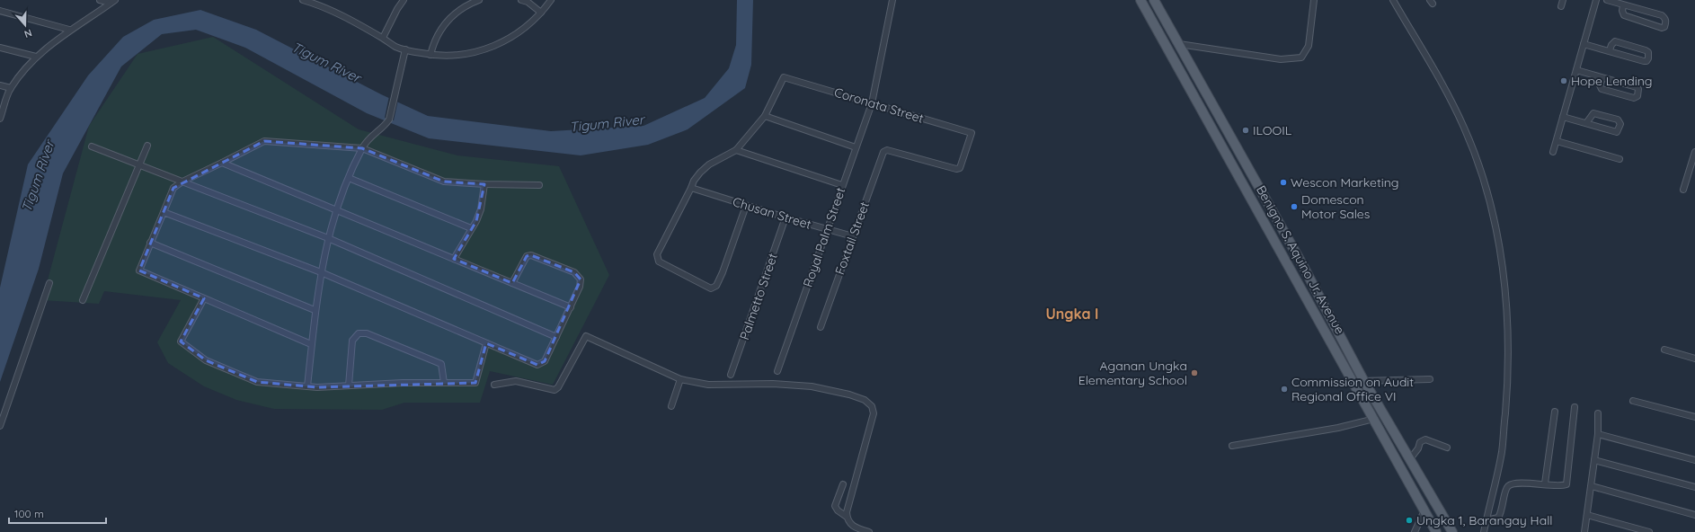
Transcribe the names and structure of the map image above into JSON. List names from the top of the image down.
{
  "streets": {
    "main road": ["Benigno S. Aquino Jr. Avenue"],
    "street": [
      "Coronata Street",
      "Chusan Street",
      "Royal Palm Street",
      "Foxtail Street",
      "Palmetto Street"
    ]
  },
  "crossings": [
    ["Coronata Street", "Royal Palm Street"],
    ["Coronata Street", "Foxtail Street"],
    ["Chusan Street", "Royal Palm Street"],
    ["Chusan Street", "Foxtail Street"],
    ["Chusan Street", "Palmetto Street"]
  ],
  "districts": ["Ungka I"],
  "water": ["Tigum River"],
  "places": [
    "Hope Lending",
    "ILOOIL",
    "Wescon Marketing",
    "Domescon Motor Sales",
    "Aganan Ungka Elementary School",
    "Commission on Audit Regional Office VI",
    "Ungka 1, Barangay Hall"
  ],
  "scale_bar": "100 m",
  "north": "bottom"
}
